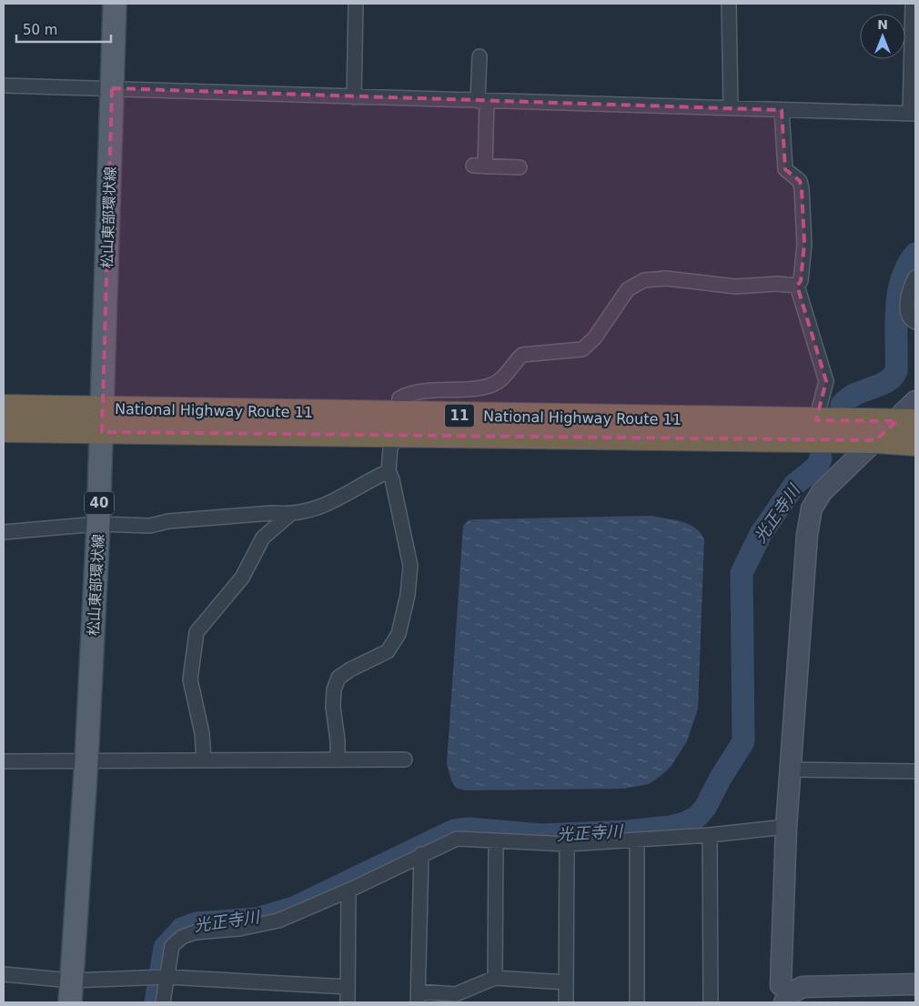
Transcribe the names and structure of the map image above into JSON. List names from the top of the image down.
{
  "streets": {
    "highway": ["National Highway Route 11", "11"],
    "main road": ["松山東部環状線", "40"]
  },
  "crossings": [
    ["松山東部環状線", "National Highway Route 11"]
  ],
  "water": ["光正寺川"],
  "scale_bar": "50 m",
  "north": "top"
}
